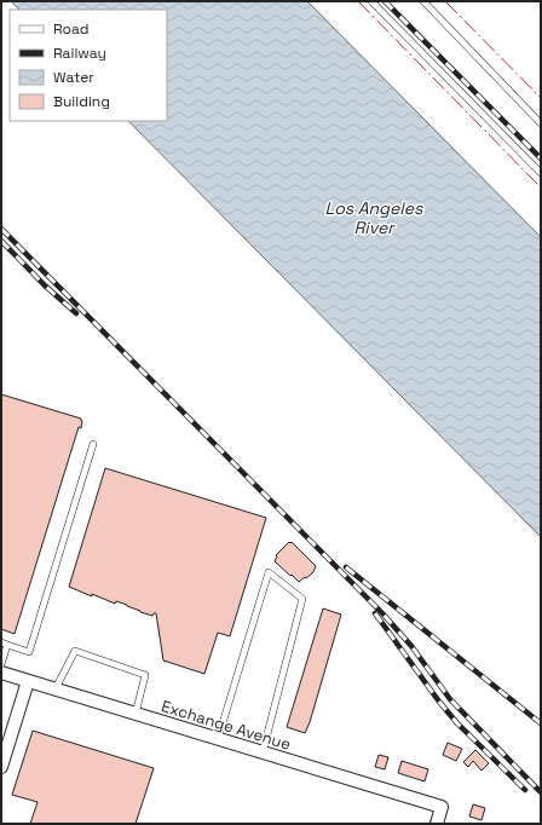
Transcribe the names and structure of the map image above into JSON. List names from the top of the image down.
{
  "streets": {
    "street": ["Exchange Avenue"]
  },
  "water": ["Los Angeles River"],
  "legend": [
    "Road",
    "Railway",
    "Water",
    "Building"
  ]
}
